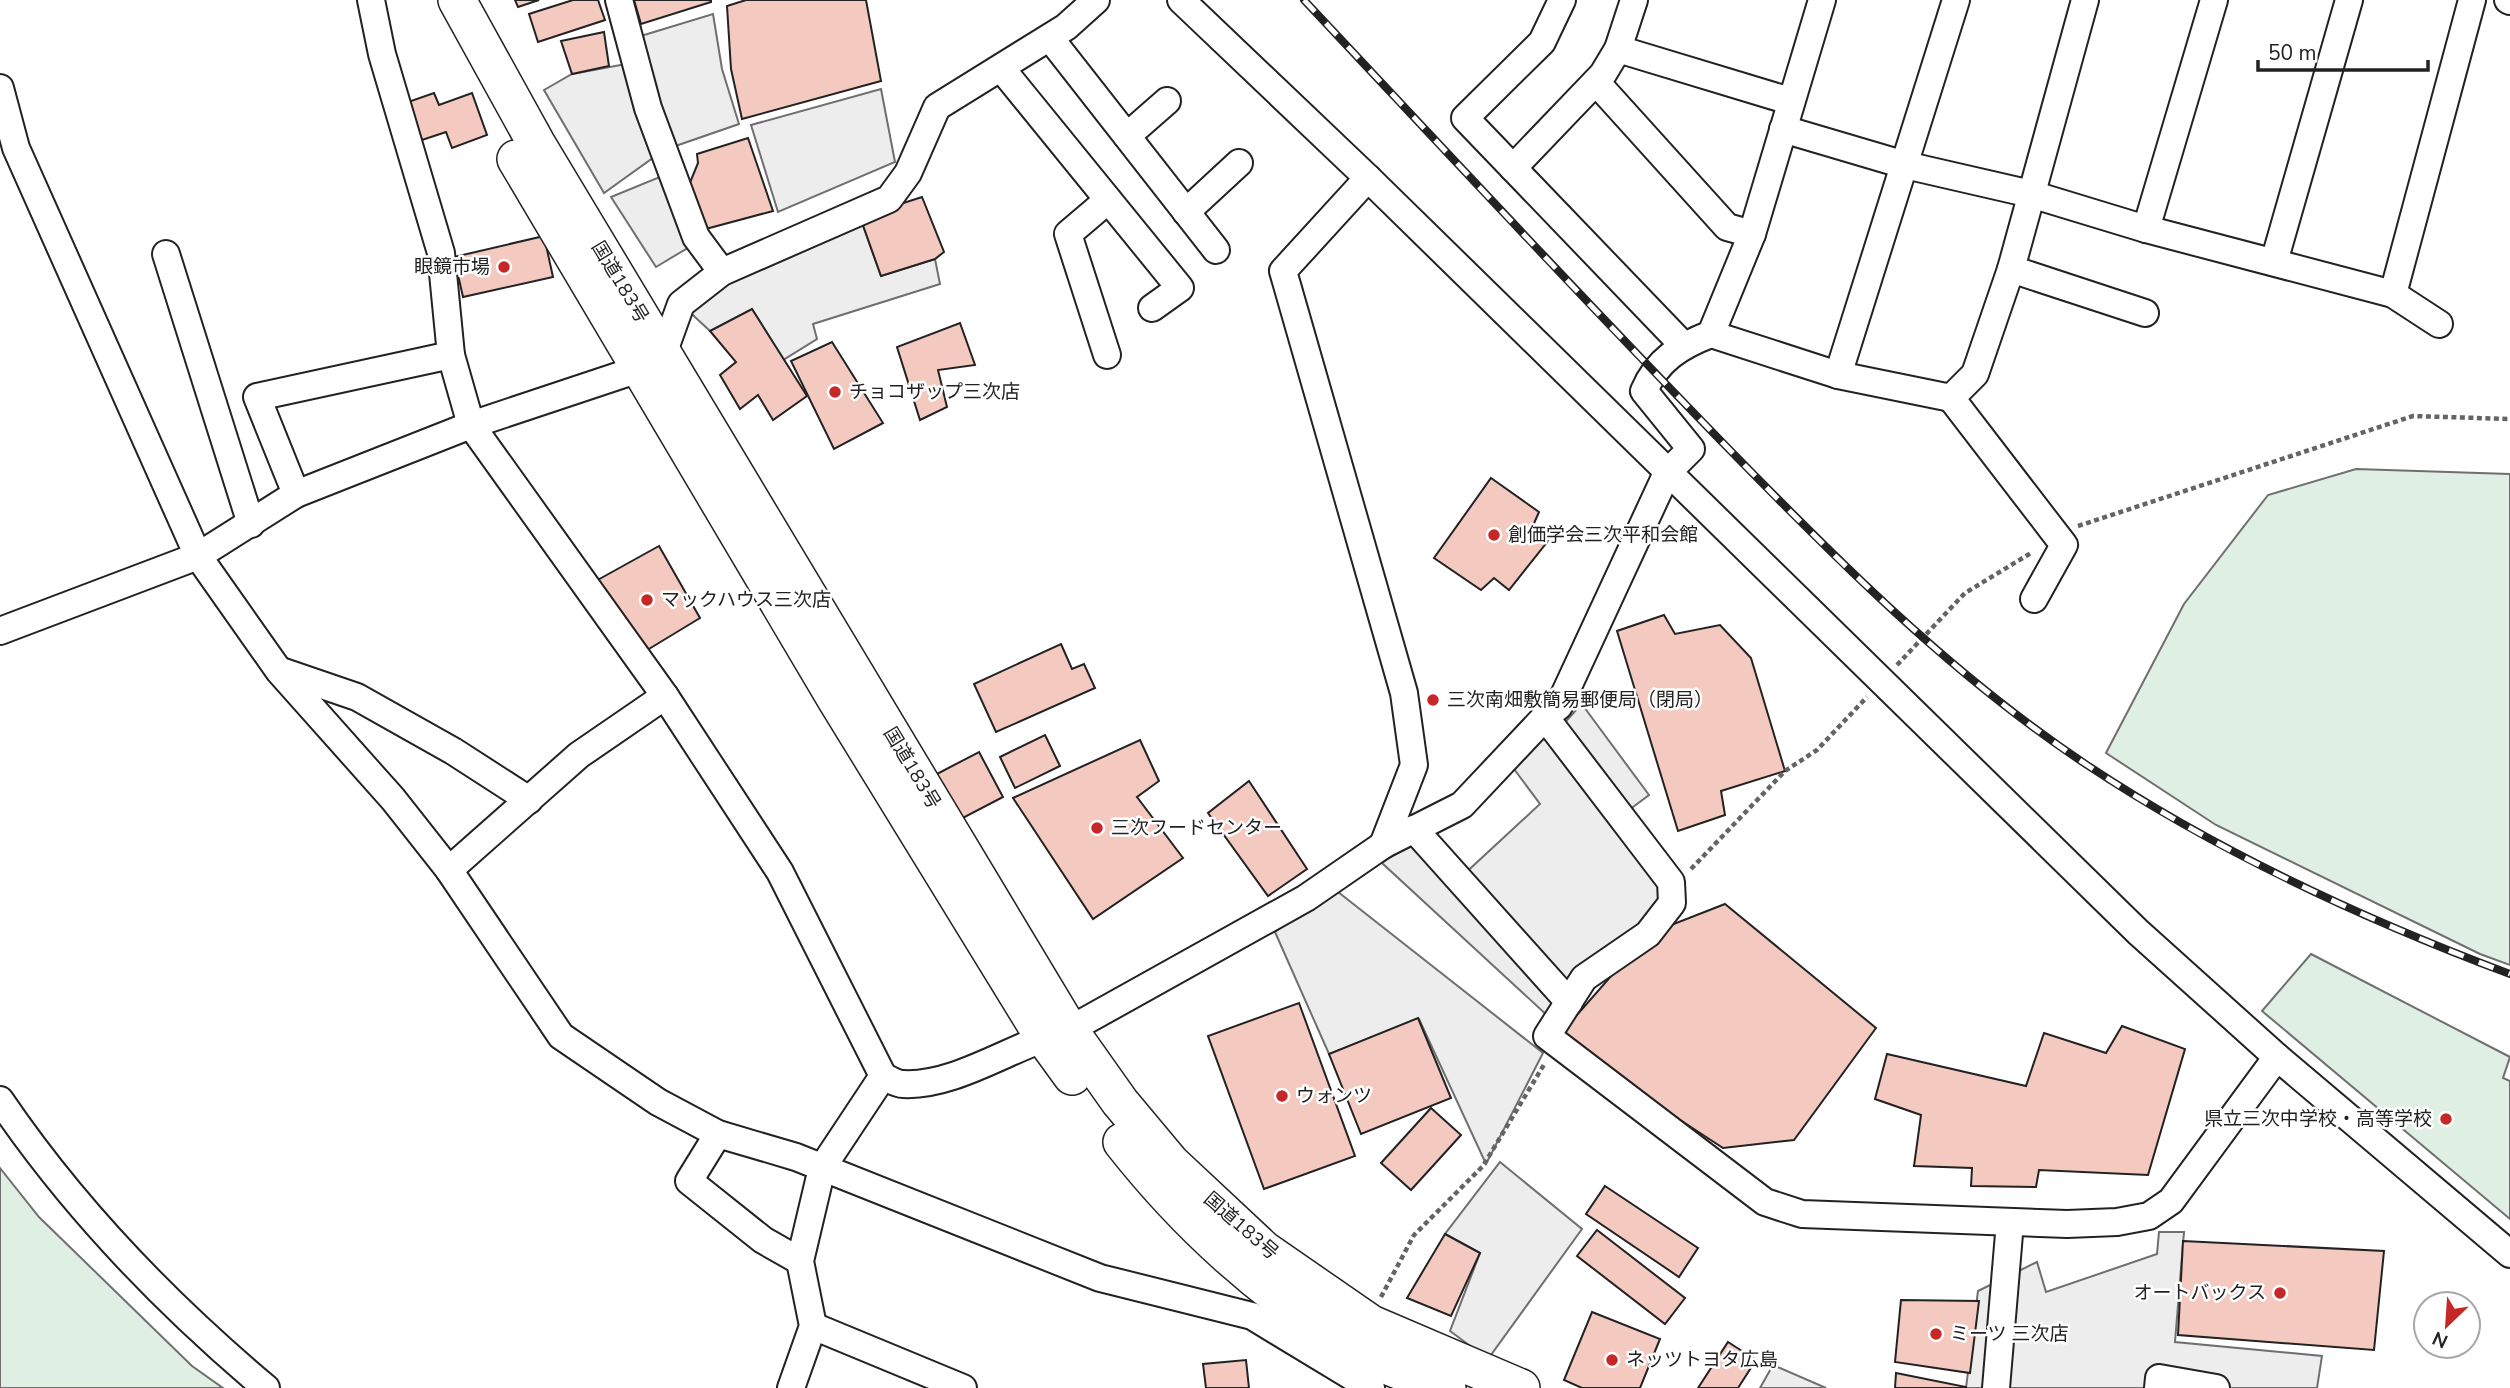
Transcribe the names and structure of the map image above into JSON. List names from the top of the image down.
{
  "streets": {
    "highway": ["国道183号"]
  },
  "places": [
    "眼鏡市場",
    "チョコザップ三次店",
    "創価学会三次平和会館",
    "マックハウス三次店",
    "三次南畑敷簡易郵便局（閉局）",
    "三次フードセンター",
    "ウォンツ",
    "県立三次中学校・高等学校",
    "オートバックス",
    "ミーツ 三次店",
    "ネッツトヨタ広島"
  ],
  "scale_bar": "50 m",
  "north": "bottom left"
}
